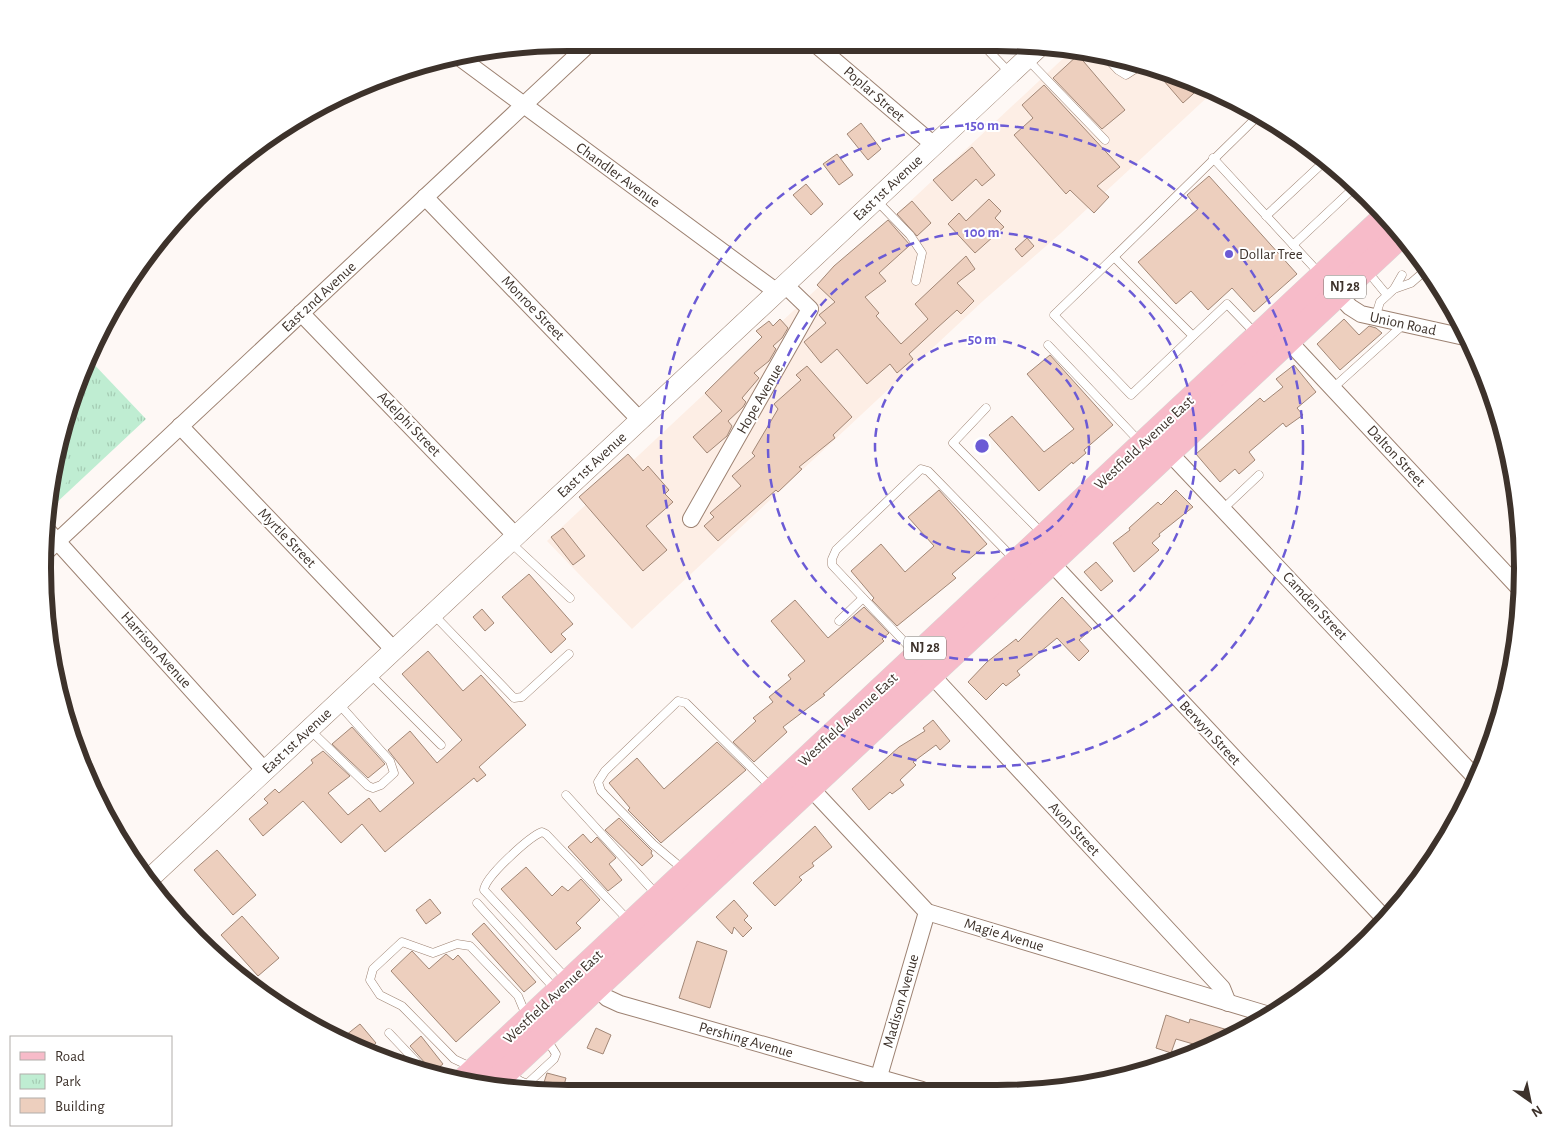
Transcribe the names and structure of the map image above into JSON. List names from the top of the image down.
{
  "streets": {
    "main road": ["NJ 28", "Westfield Avenue East"],
    "street": [
      "Poplar Street",
      "Chandler Avenue",
      "East 1st Avenue",
      "East 2nd Avenue",
      "Monroe Street",
      "Union Road",
      "Hope Avenue",
      "Adelphi Street",
      "Dalton Street",
      "Myrtle Street",
      "Camden Street",
      "Harrison Avenue",
      "Berwyn Street",
      "Avon Street",
      "Magie Avenue",
      "Madison Avenue",
      "Pershing Avenue"
    ]
  },
  "crossings": [
    ["Poplar Street", "East 1st Avenue"],
    ["Chandler Avenue", "East 1st Avenue"],
    ["Chandler Avenue", "East 2nd Avenue"],
    ["Chandler Avenue", "Hope Avenue"],
    ["East 1st Avenue", "Monroe Street"],
    ["East 1st Avenue", "Hope Avenue"],
    ["East 1st Avenue", "Adelphi Street"],
    ["East 1st Avenue", "Myrtle Street"],
    ["East 1st Avenue", "Harrison Avenue"],
    ["East 2nd Avenue", "Monroe Street"],
    ["East 2nd Avenue", "Adelphi Street"],
    ["East 2nd Avenue", "Myrtle Street"],
    ["Union Road", "Westfield Avenue East"],
    ["Westfield Avenue East", "Dalton Street"],
    ["Westfield Avenue East", "Camden Street"],
    ["Westfield Avenue East", "Berwyn Street"],
    ["Westfield Avenue East", "Avon Street"],
    ["Westfield Avenue East", "Magie Avenue"],
    ["Westfield Avenue East", "Pershing Avenue"],
    ["Avon Street", "Magie Avenue"],
    ["Magie Avenue", "Madison Avenue"],
    ["Madison Avenue", "Pershing Avenue"]
  ],
  "places": ["Dollar Tree"],
  "legend": ["Road", "Park", "Building"],
  "north": "bottom right",
  "rings": ["150 m", "100 m", "50 m"]
}
